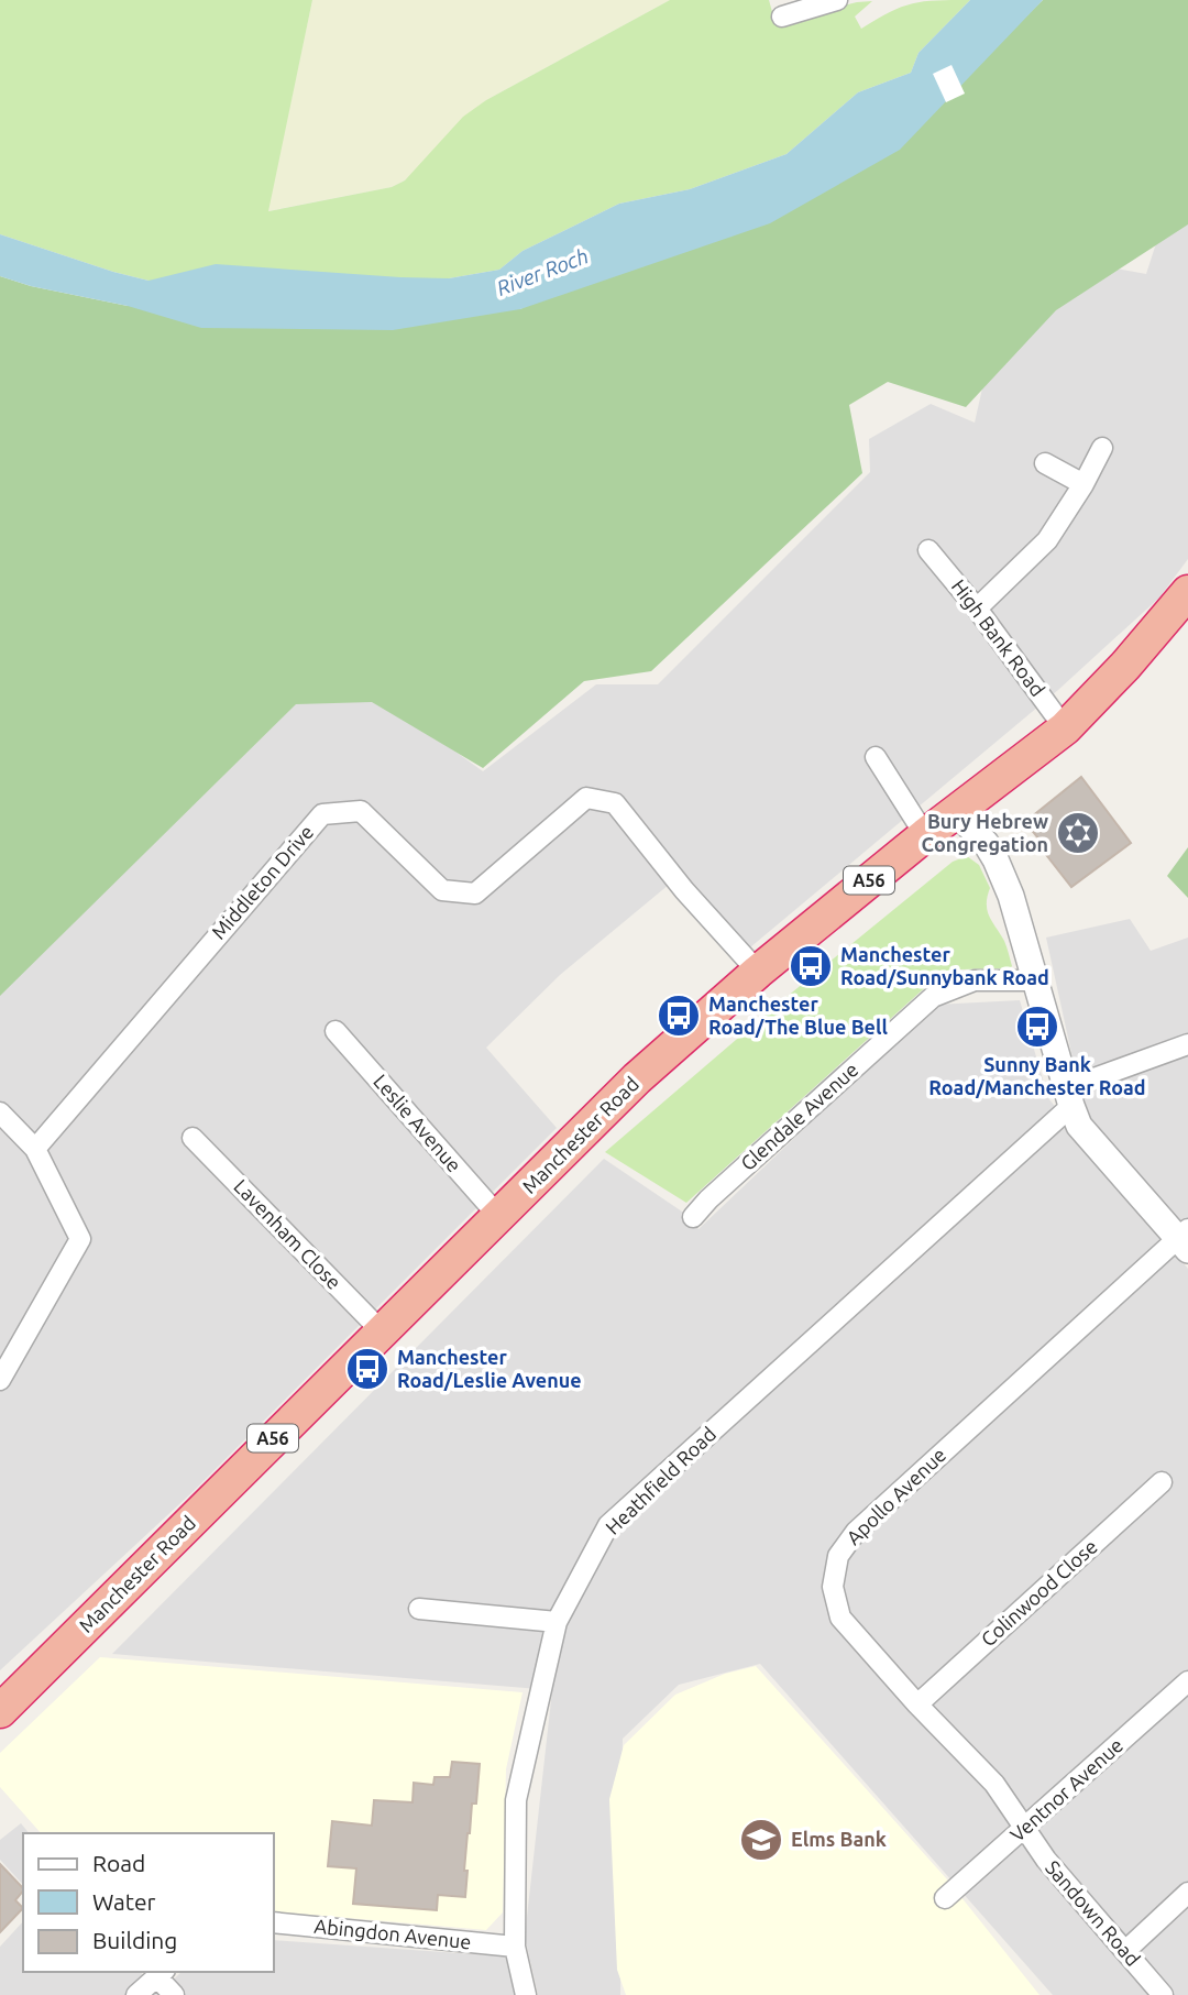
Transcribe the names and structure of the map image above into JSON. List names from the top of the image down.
{
  "streets": {
    "highway": ["A56", "Manchester Road"],
    "street": [
      "High Bank Road",
      "Middleton Drive",
      "Glendale Avenue",
      "Leslie Avenue",
      "Lavenham Close",
      "Heathfield Road",
      "Apollo Avenue",
      "Colinwood Close",
      "Ventnor Avenue",
      "Sandown Road",
      "Abingdon Avenue"
    ]
  },
  "crossings": [
    ["High Bank Road", "Manchester Road"],
    ["Middleton Drive", "Manchester Road"],
    ["Leslie Avenue", "Manchester Road"],
    ["Manchester Road", "Lavenham Close"],
    ["Heathfield Road", "Abingdon Avenue"],
    ["Apollo Avenue", "Colinwood Close"],
    ["Apollo Avenue", "Ventnor Avenue"],
    ["Apollo Avenue", "Sandown Road"],
    ["Ventnor Avenue", "Sandown Road"]
  ],
  "water": ["River Roch"],
  "places": {
    "synagogue": ["Bury Hebrew Congregation"],
    "bus stop": [
      "Manchester Road/Sunnybank Road",
      "Manchester Road/The Blue Bell",
      "Sunny Bank Road/Manchester Road",
      "Manchester Road/Leslie Avenue"
    ],
    "school or university": ["Elms Bank"]
  },
  "legend": ["Road", "Water", "Building"]
}
